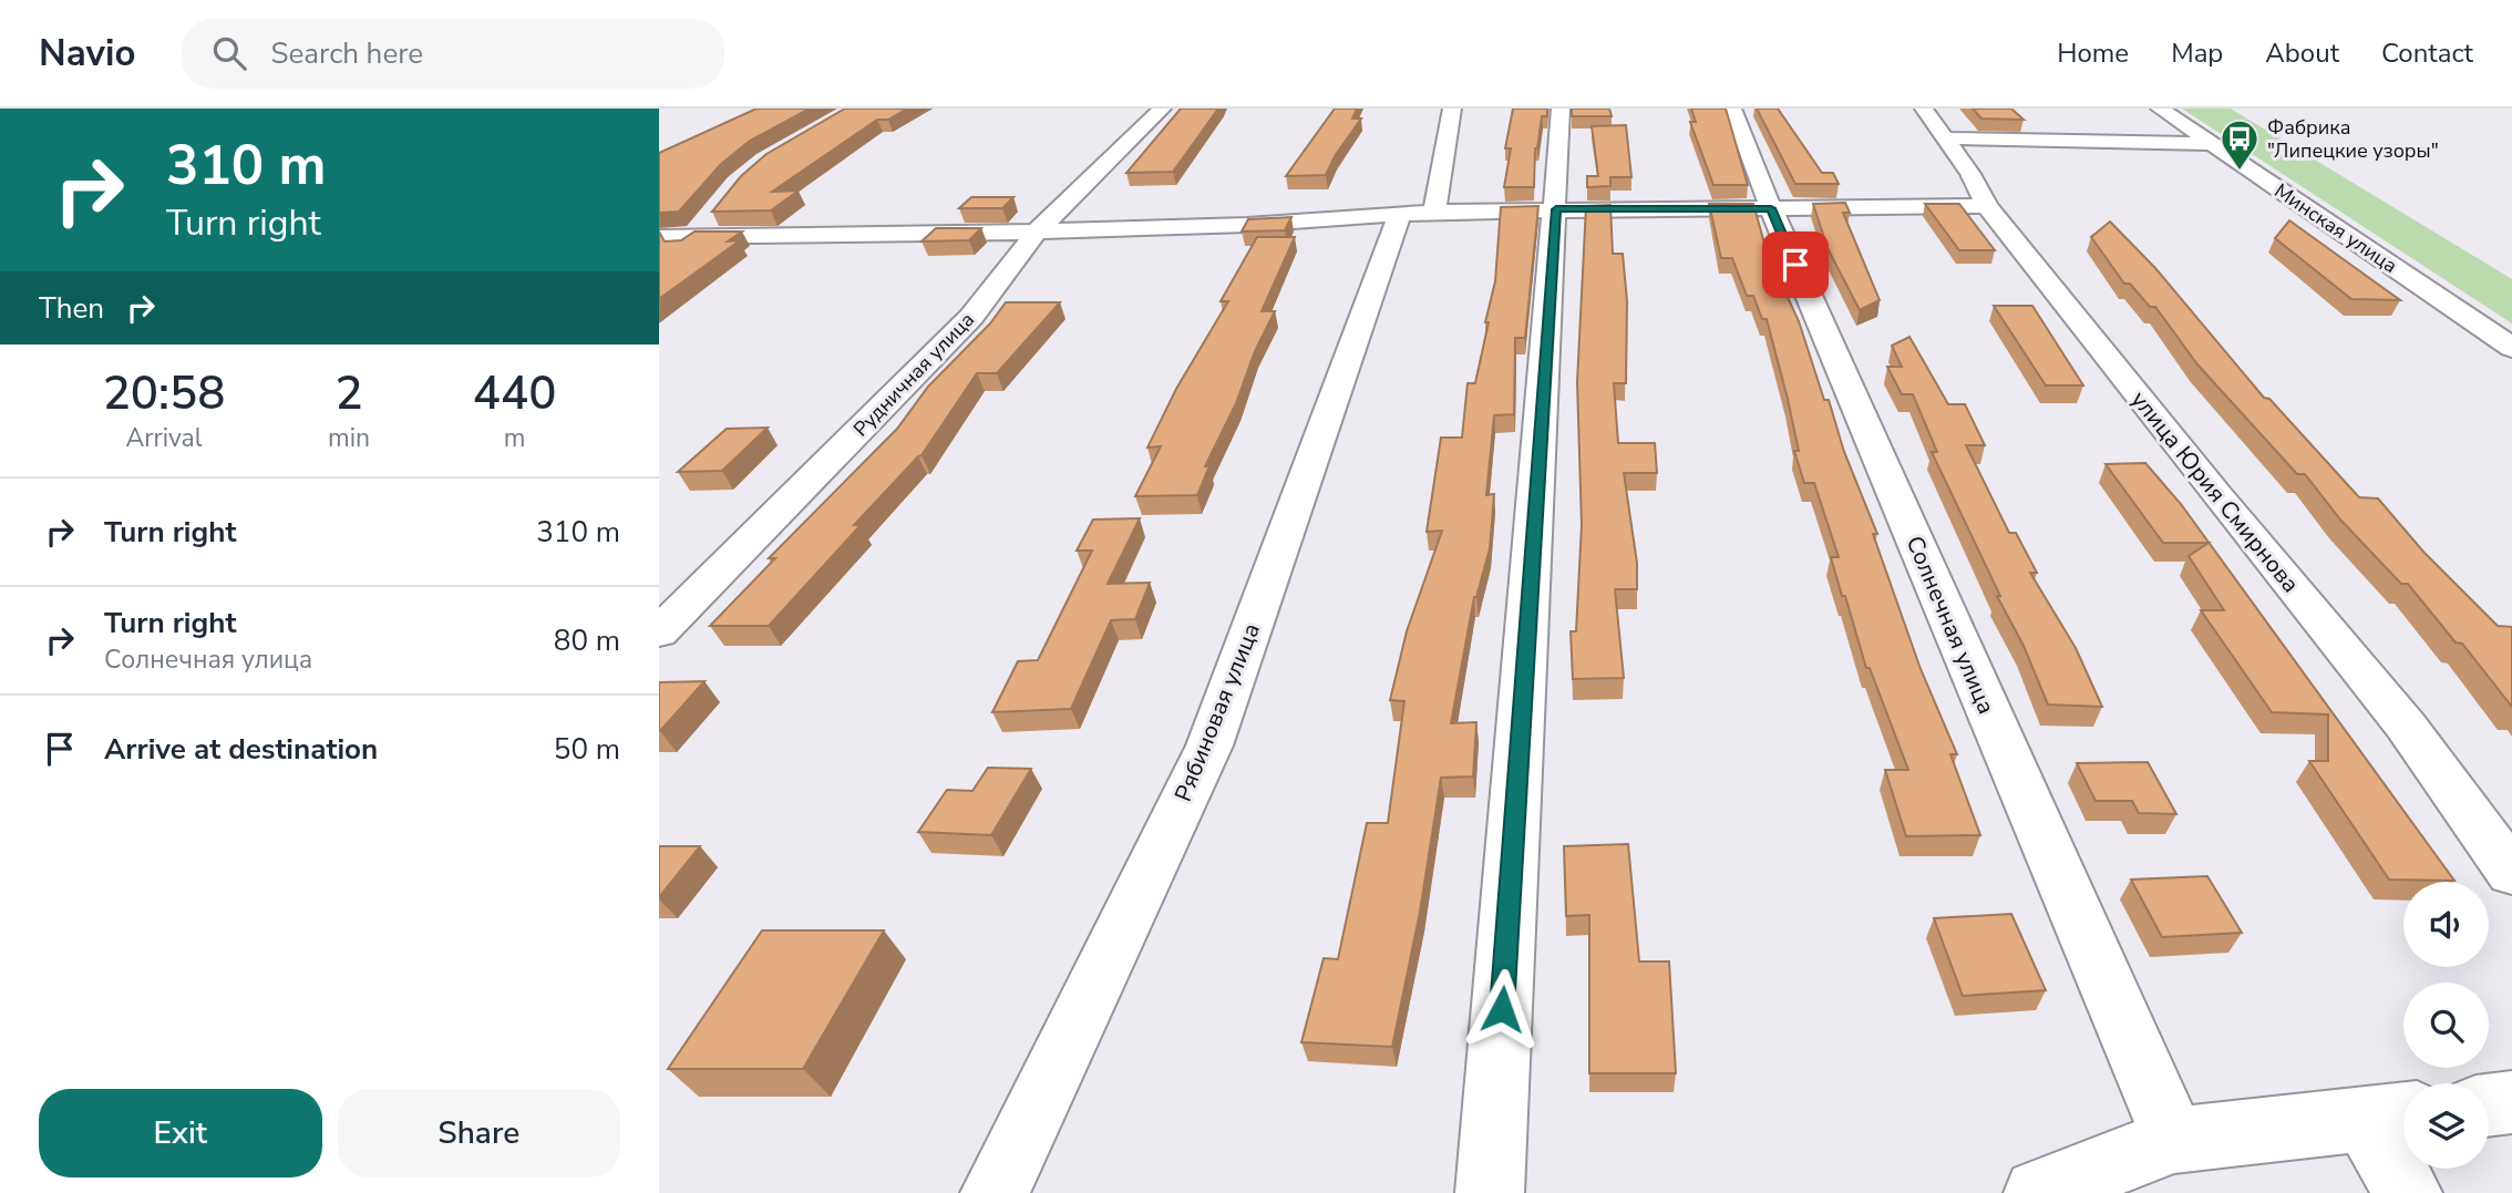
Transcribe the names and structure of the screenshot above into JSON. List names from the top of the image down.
{
  "streets": {
    "street": [
      "Минская улица",
      "Рудничная улица",
      "улица Юрия Смирнова",
      "Солнечная улица",
      "Рябиновая улица"
    ]
  },
  "places": {
    "bus stop": ["Фабрика \"Липецкие узоры\""]
  },
  "page": {
    "header": "Navio",
    "search": "Search here",
    "nav": [
      "Home",
      "Map",
      "About",
      "Contact"
    ],
    "turn": ["310 m", "Turn right"],
    "then": "Then",
    "eta": [
      "20:58",
      "Arrival",
      "2",
      "min",
      "440",
      "m"
    ],
    "list": [
      {
        "name": "Turn right",
        "value": "310 m"
      },
      {
        "name": "Turn right",
        "note": "Солнечная улица",
        "value": "80 m"
      },
      {
        "name": "Arrive at destination",
        "value": "50 m"
      }
    ],
    "buttons": ["Exit", "Share"]
  }
}
